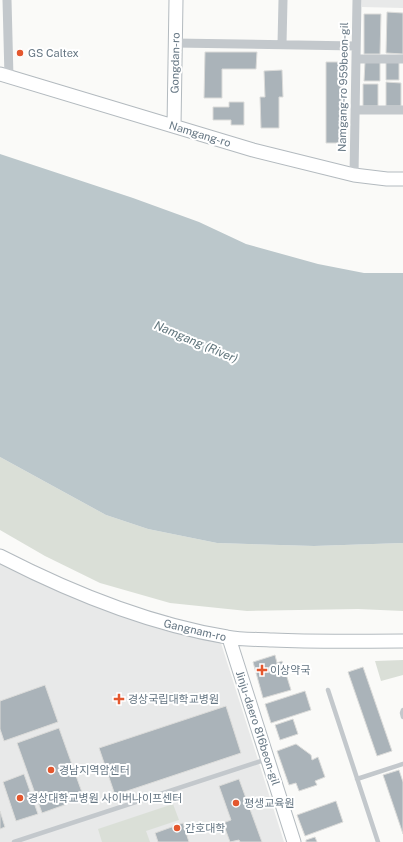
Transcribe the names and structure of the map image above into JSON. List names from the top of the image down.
{
  "streets": {
    "street": [
      "Gongdan-ro",
      "Namgang-ro 959beon-gil",
      "Namgang-ro",
      "Gangnam-ro",
      "Jinju-daero 816beon-gil"
    ]
  },
  "crossings": [
    ["Gongdan-ro", "Namgang-ro"],
    ["Namgang-ro 959beon-gil", "Namgang-ro"],
    ["Gangnam-ro", "Jinju-daero 816beon-gil"]
  ],
  "water": ["Namgang (River)"],
  "places": {
    "other": [
      "GS Caltex",
      "경남지역암센터",
      "경상대학교병원 사이버나이프센터",
      "평생교육원",
      "간호대학"
    ],
    "health": ["이상약국", "경상국립대학교병원"]
  }
}
